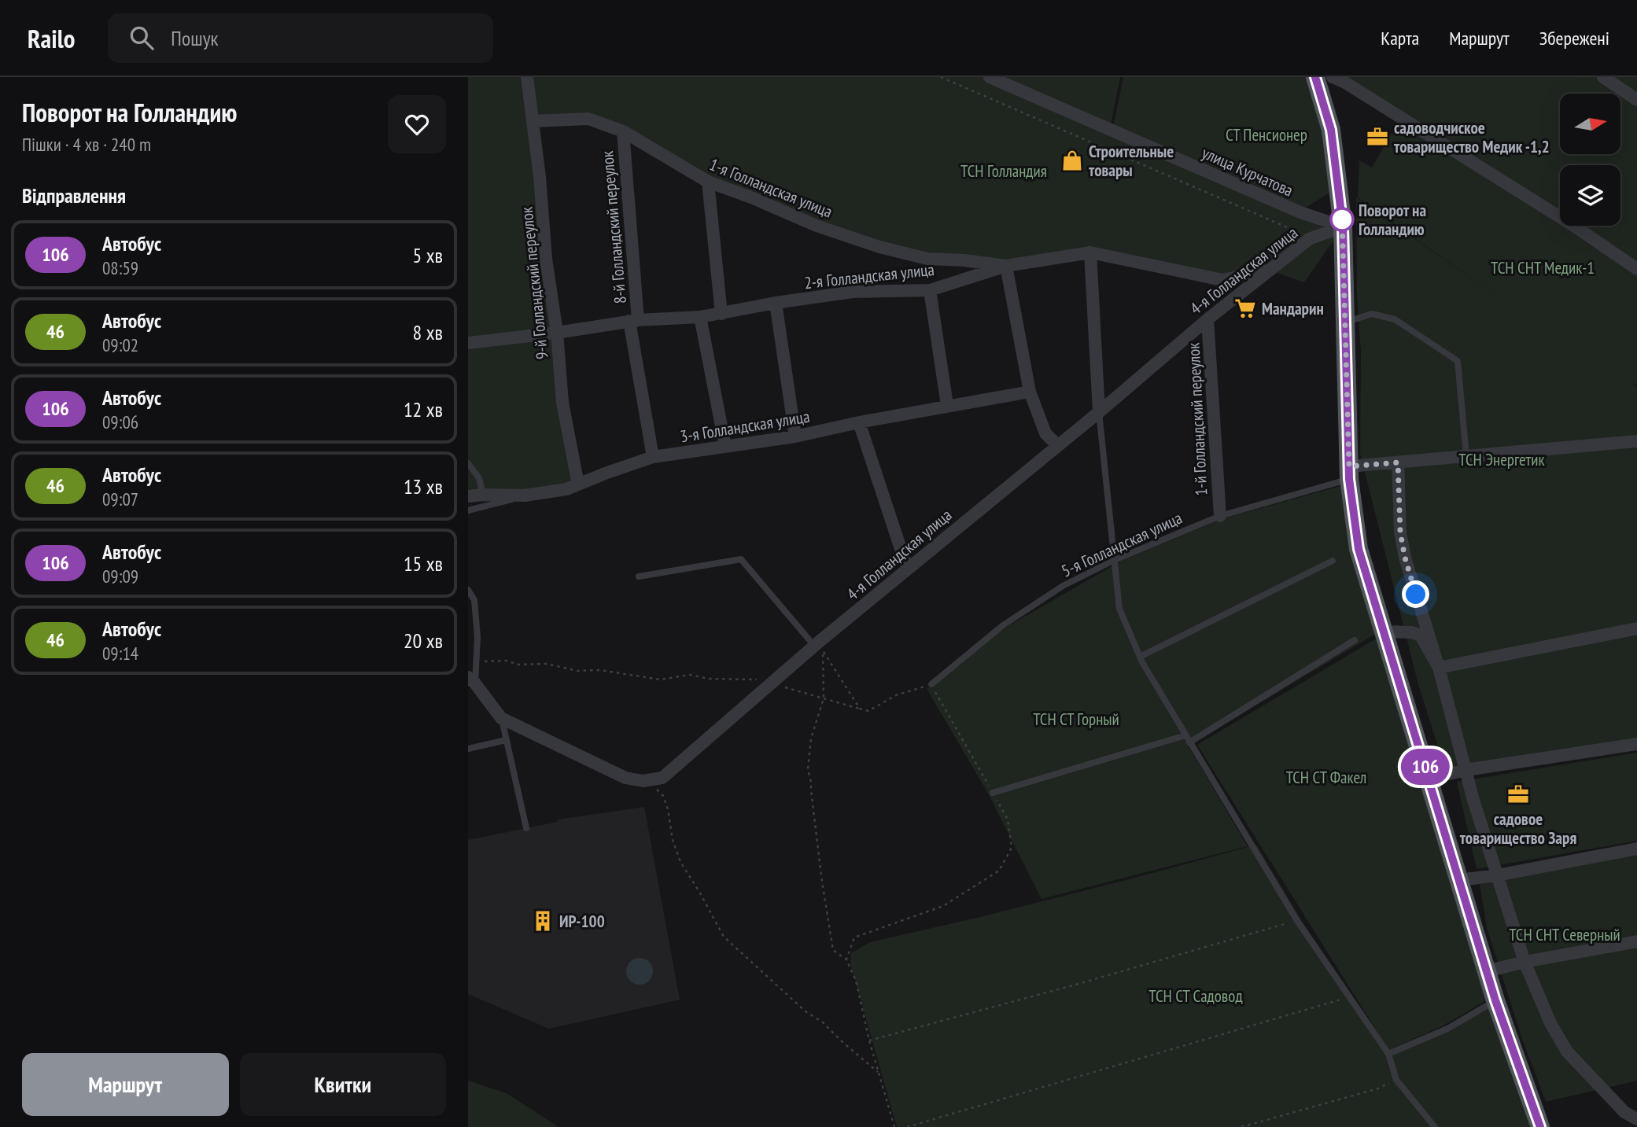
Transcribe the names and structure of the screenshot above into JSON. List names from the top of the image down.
{
  "streets": {
    "street": [
      "улица Курчатова",
      "1-я Голландская улица",
      "8-й Голландский переулок",
      "4-я Голландская улица",
      "2-я Голландская улица",
      "9-й Голландский переулок",
      "1-й Голландский переулок",
      "3-я Голландская улица"
    ],
    "lane": ["5-я Голландская улица"]
  },
  "crossings": [
    ["улица Курчатова", "4-я Голландская улица"],
    ["1-я Голландская улица", "8-й Голландский переулок"],
    ["1-я Голландская улица", "2-я Голландская улица"],
    ["1-я Голландская улица", "9-й Голландский переулок"],
    ["8-й Голландский переулок", "2-я Голландская улица"],
    ["8-й Голландский переулок", "3-я Голландская улица"],
    ["4-я Голландская улица", "2-я Голландская улица"],
    ["4-я Голландская улица", "1-й Голландский переулок"],
    ["2-я Голландская улица", "9-й Голландский переулок"],
    ["9-й Голландский переулок", "3-я Голландская улица"],
    ["1-й Голландский переулок", "5-я Голландская улица"]
  ],
  "parks": [
    "СТ Пенсионер",
    "ТСН Голландия",
    "ТСН СНТ Медик-1",
    "ТСН Энергетик",
    "ТСН СТ Горный",
    "ТСН СТ Факел",
    "ТСН СНТ Северный",
    "ТСН СТ Садовод"
  ],
  "places": {
    "office": ["садоводчиское товарищество Медик -1,2", "садовое товарищество Заря"],
    "shop": ["Строительные товары"],
    "other": ["Поворот на Голландию"],
    "supermarket": ["Мандарин"],
    "building": ["ИР-100"]
  },
  "lines": ["bus line 106"],
  "north": "right",
  "page": {
    "header": "Railo",
    "search": "Пошук",
    "nav": ["Карта", "Маршрут", "Збережені"],
    "heading": [
      ["Поворот на Голландию", "Пішки · 4 хв · 240 m"],
      "Відправлення"
    ],
    "on_map": "106",
    "list": [
      {
        "mark": "106",
        "name": "Автобус",
        "note": "08:59",
        "value": "5 хв"
      },
      {
        "mark": "46",
        "name": "Автобус",
        "note": "09:02",
        "value": "8 хв"
      },
      {
        "mark": "106",
        "name": "Автобус",
        "note": "09:06",
        "value": "12 хв"
      },
      {
        "mark": "46",
        "name": "Автобус",
        "note": "09:07",
        "value": "13 хв"
      },
      {
        "mark": "106",
        "name": "Автобус",
        "note": "09:09",
        "value": "15 хв"
      },
      {
        "mark": "46",
        "name": "Автобус",
        "note": "09:14",
        "value": "20 хв"
      }
    ],
    "buttons": ["Маршрут", "Квитки"]
  }
}
